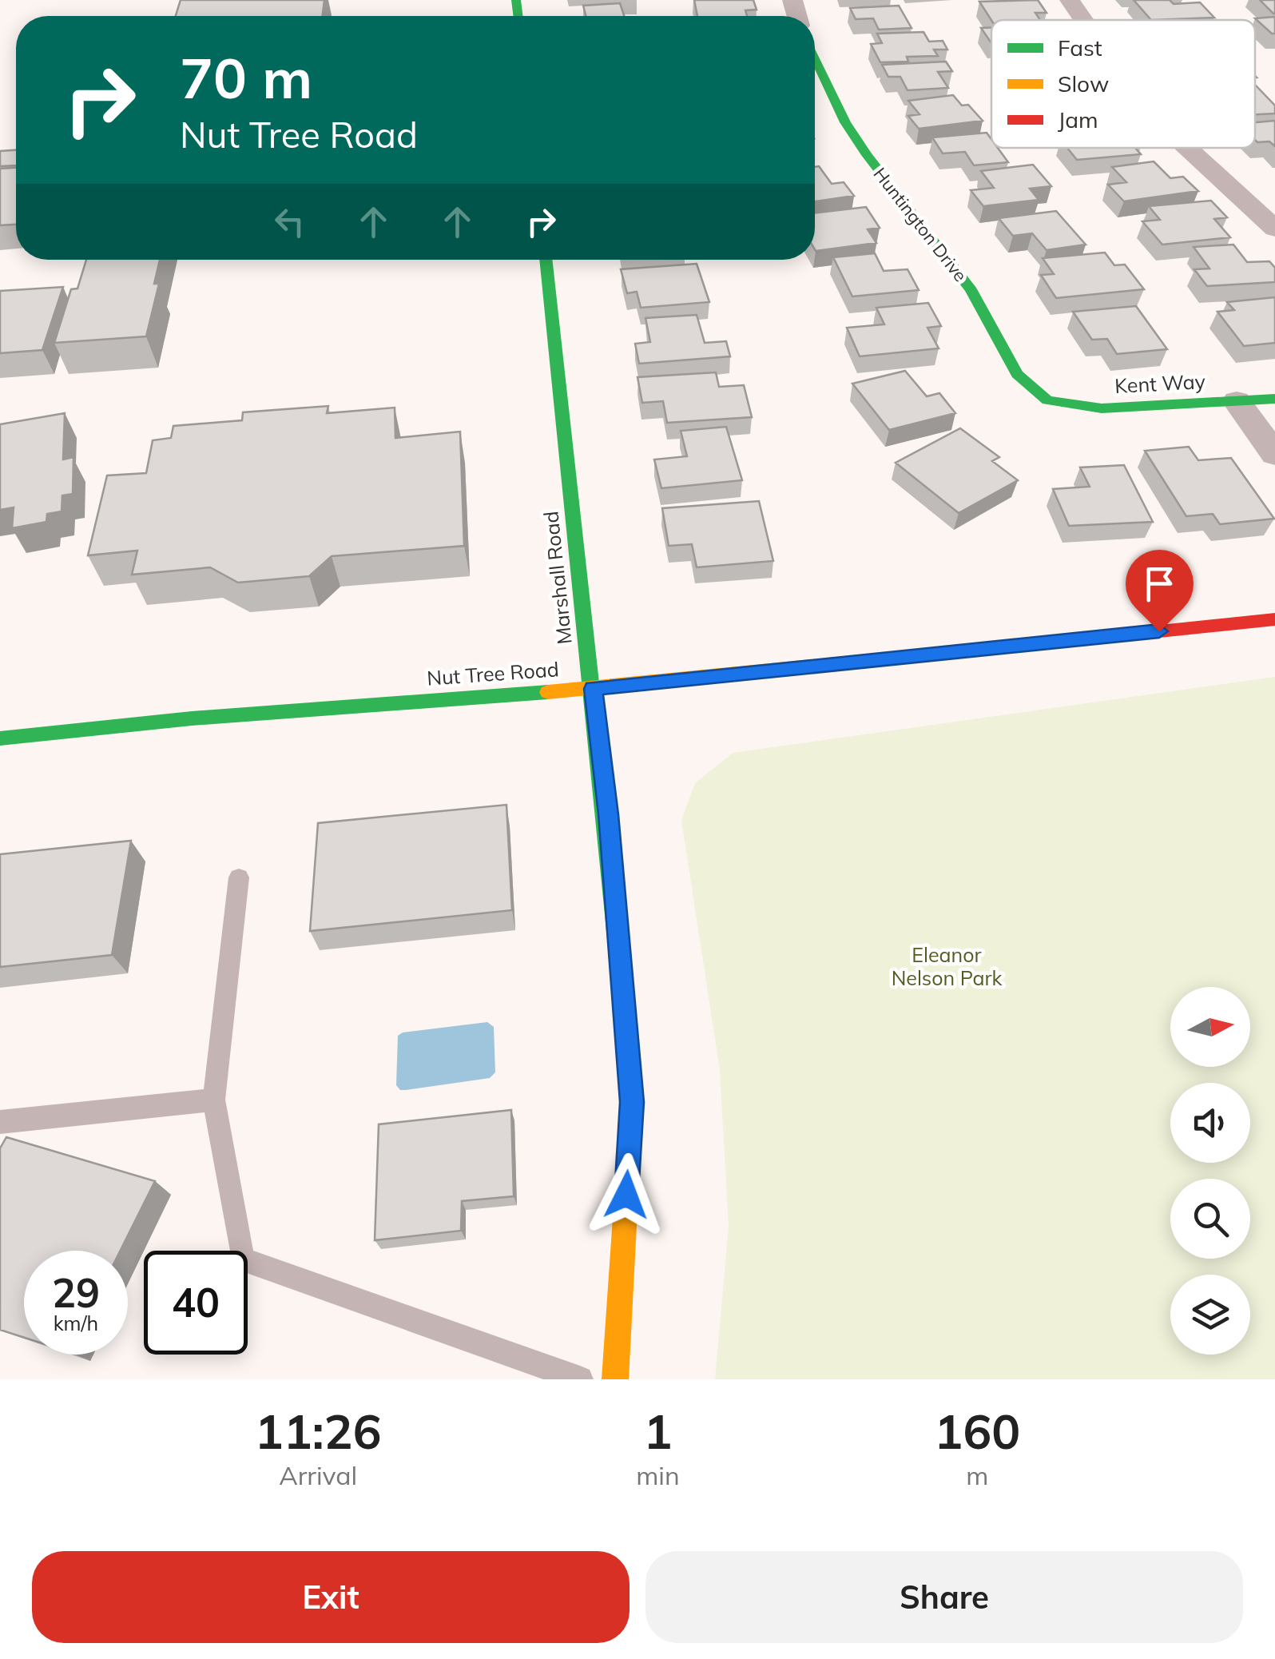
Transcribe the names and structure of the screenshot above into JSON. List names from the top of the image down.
{
  "streets": {
    "street": [
      "Huntington Drive",
      "Kent Way",
      "Marshall Road",
      "Nut Tree Road"
    ]
  },
  "crossings": [
    ["Huntington Drive", "Kent Way"],
    ["Marshall Road", "Nut Tree Road"]
  ],
  "parks": ["Eleanor Nelson Park"],
  "legend": ["Fast", "Slow", "Jam"],
  "north": "right",
  "page": {
    "turn": ["70 m", "Nut Tree Road"],
    "speed": "29 km/h",
    "limit": "40",
    "eta": [
      "11:26",
      "Arrival",
      "1",
      "min",
      "160",
      "m"
    ],
    "buttons": ["Exit", "Share"]
  }
}
